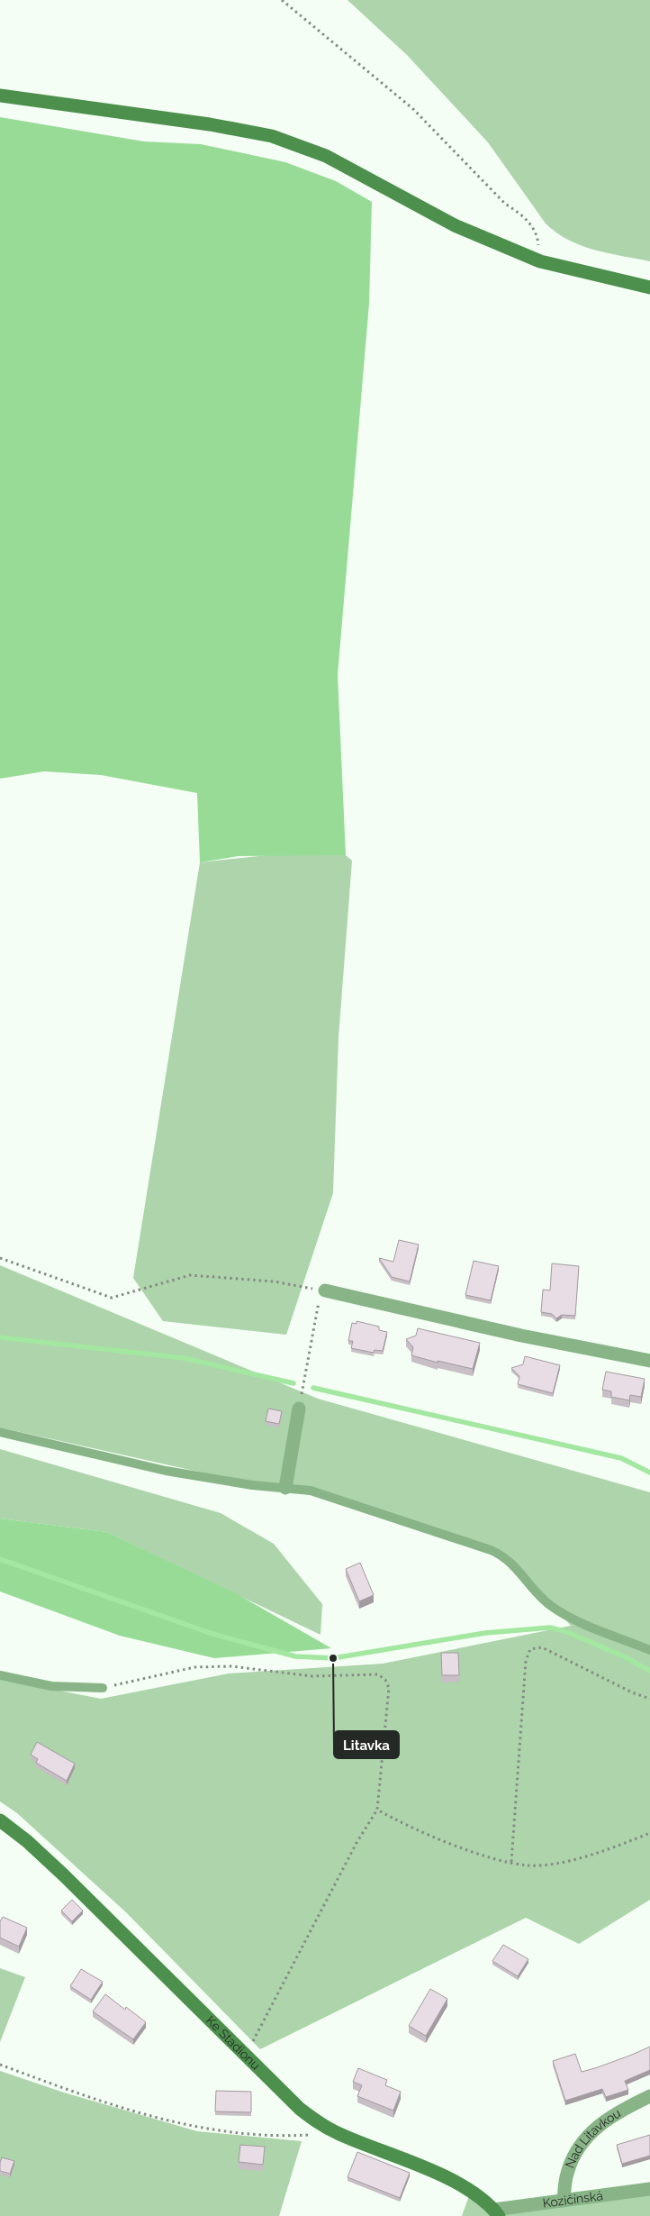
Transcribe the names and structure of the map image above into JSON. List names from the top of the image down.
{
  "streets": {
    "street": ["Ke Stadionu", "Nad Litavkou", "Kozičínská"]
  },
  "crossings": [
    ["Ke Stadionu", "Kozičínská"],
    ["Nad Litavkou", "Kozičínská"]
  ],
  "places": ["Litavka"]
}
